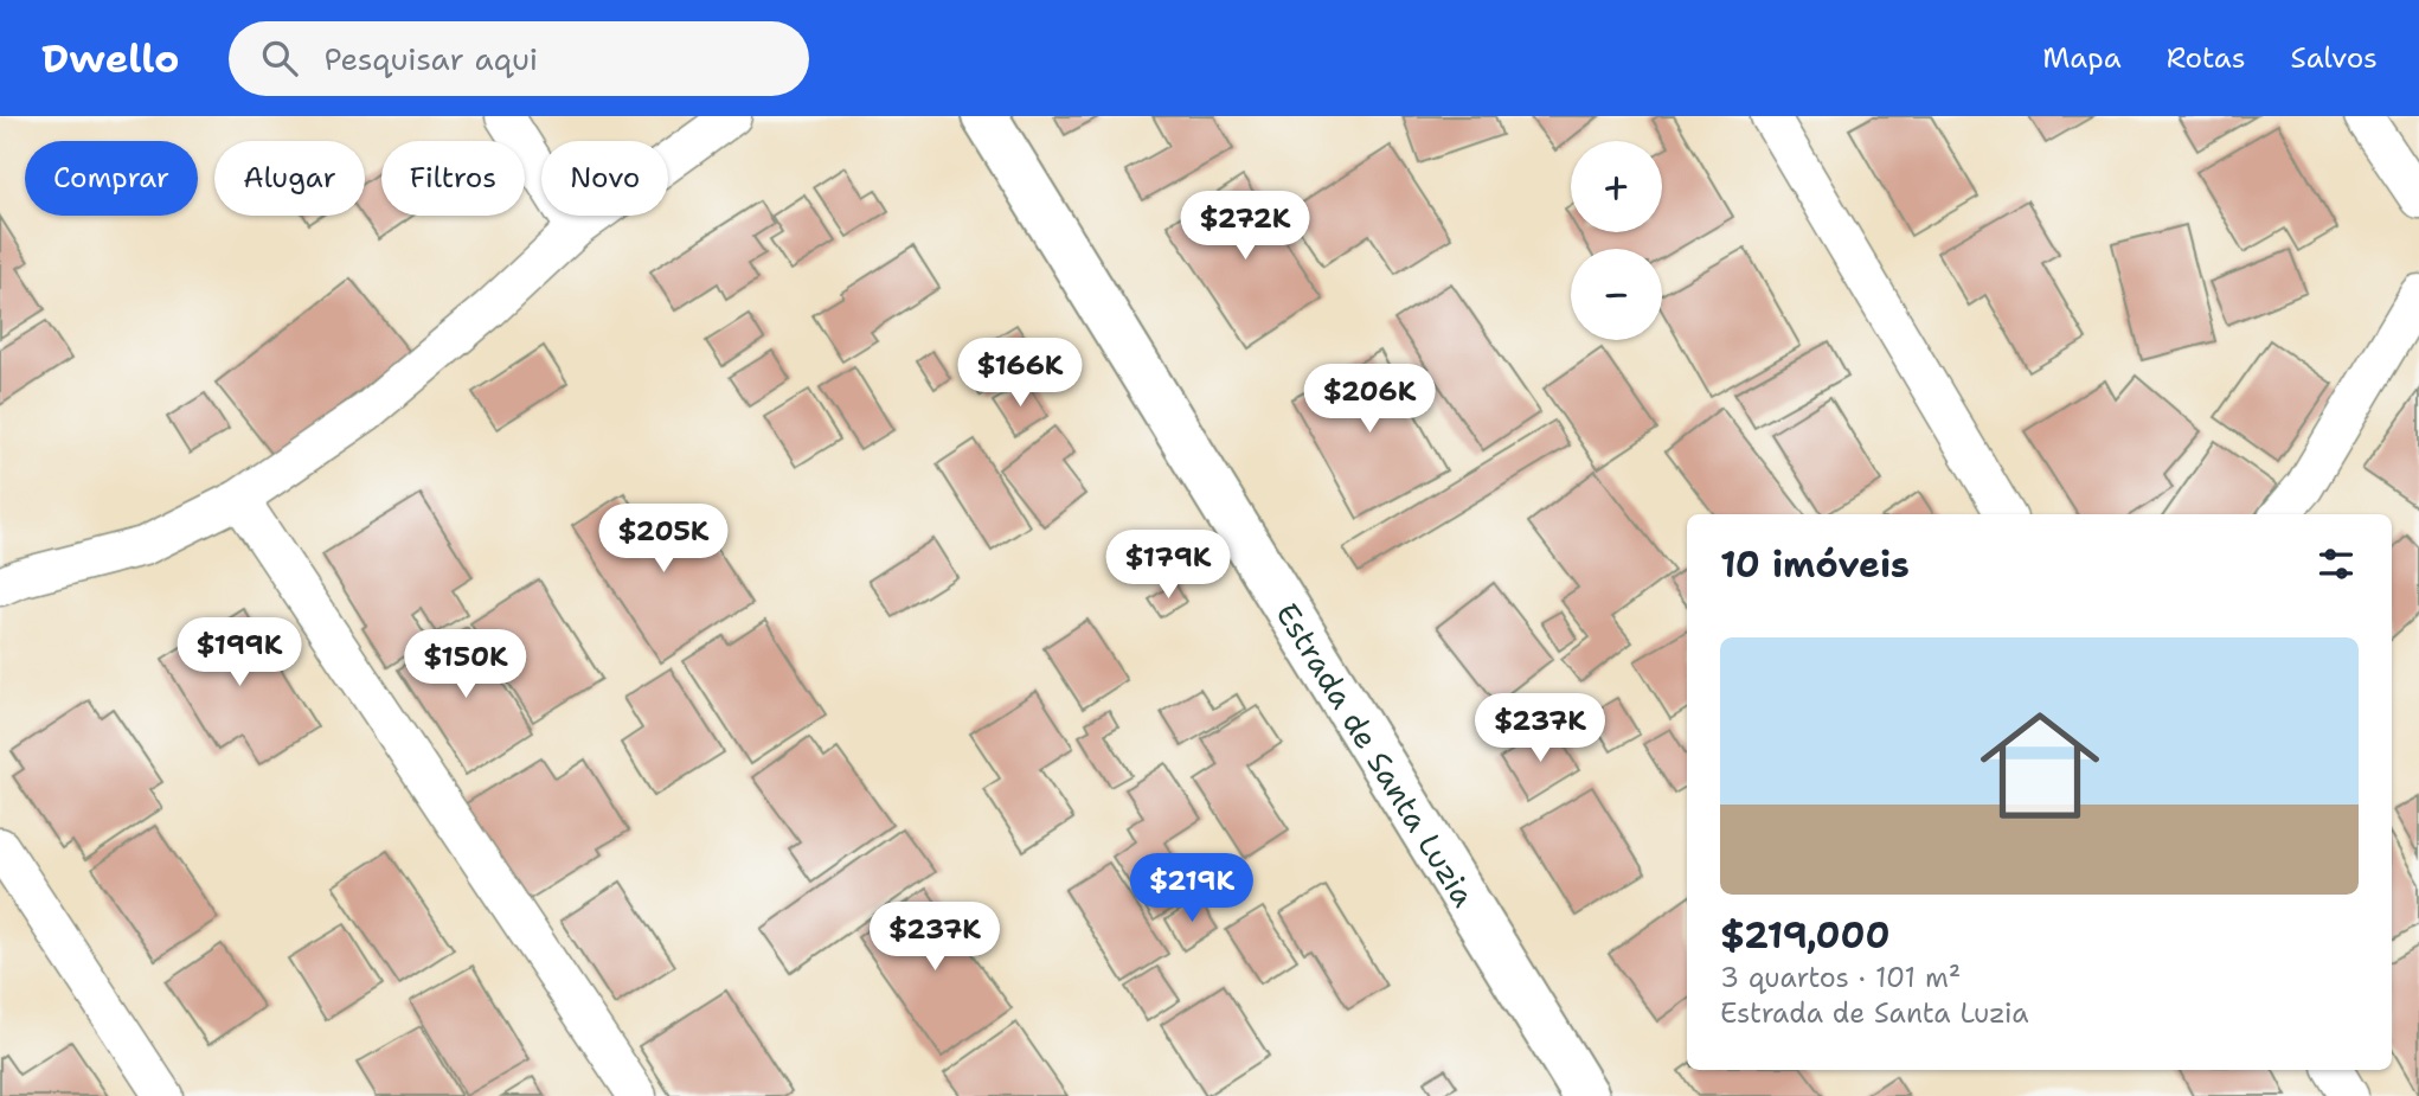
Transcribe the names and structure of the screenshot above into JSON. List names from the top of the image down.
{
  "streets": {
    "street": ["Estrada de Santa Luzia"]
  },
  "page": {
    "header": "Dwello",
    "search": "Pesquisar aqui",
    "nav": ["Mapa", "Rotas", "Salvos"],
    "map_buttons": ["+", "−"],
    "chip": [
      "Comprar",
      "Alugar",
      "Filtros",
      "Novo"
    ],
    "price": [
      "$272K",
      "$166K",
      "$206K",
      "$205K",
      "$179K",
      "$199K",
      "$150K",
      "$237K",
      "$219K",
      "$237K"
    ],
    "heading": "10 imóveis",
    "list": [
      {
        "name": "$219,000",
        "note": "3 quartos · 101 m² · Estrada de Santa Luzia"
      }
    ]
  }
}
